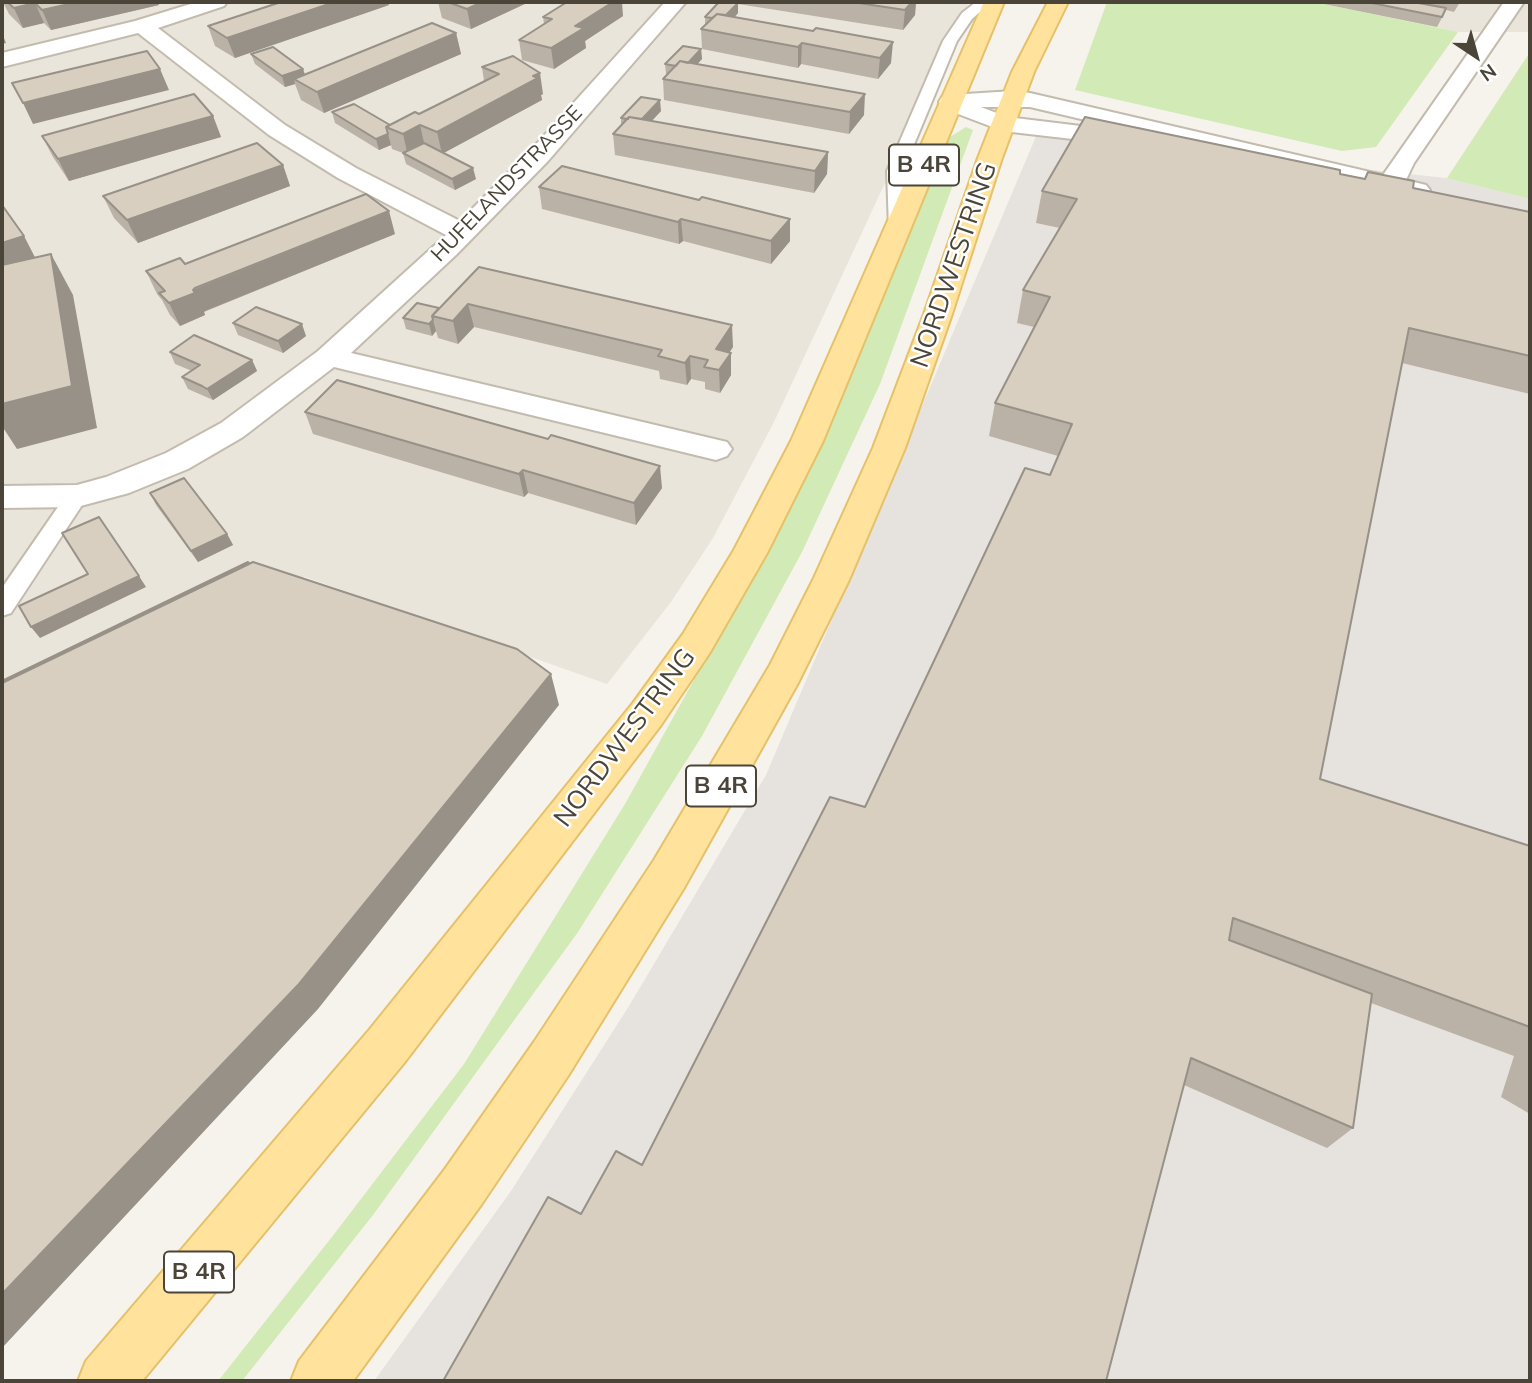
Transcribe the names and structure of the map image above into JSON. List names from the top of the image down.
{
  "streets": {
    "main road": ["B 4R", "NORDWESTRING"],
    "street": ["HUFELANDSTRASSE"]
  },
  "north": "bottom right"
}
